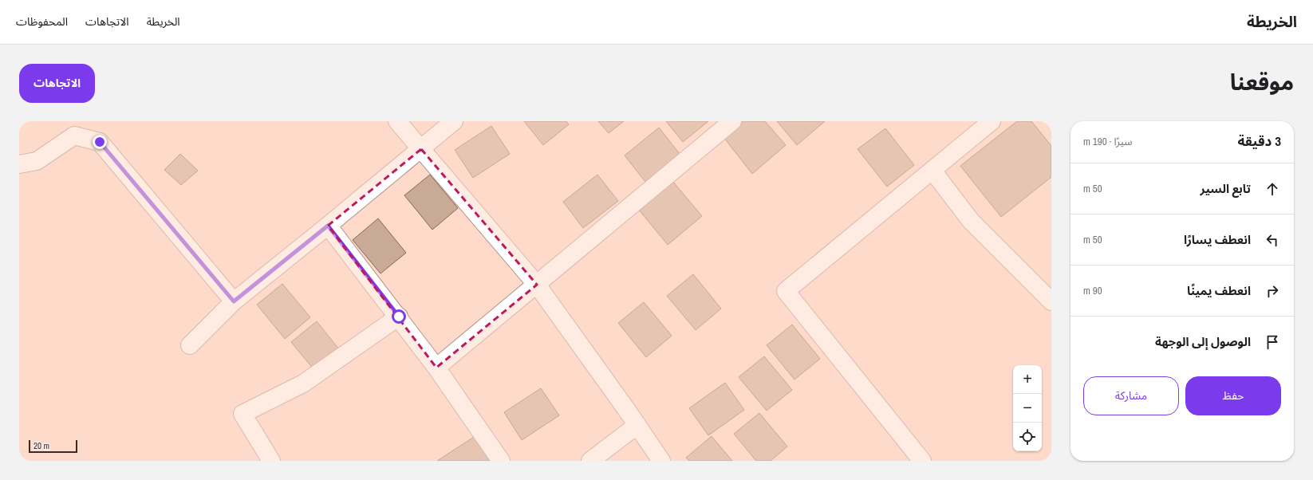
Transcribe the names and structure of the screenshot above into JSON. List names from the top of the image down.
{
  "scale_bar": "20 m",
  "page": {
    "header": "الخريطة",
    "nav": ["الخريطة", "الاتجاهات", "المحفوظات"],
    "title": "موقعنا",
    "buttons": [
      "الاتجاهات",
      ["حفظ", "مشاركة"]
    ],
    "heading": ["3 دقيقة", "سيرًا · 190 m"],
    "list": [
      ["تابع السير", "50 m"],
      ["انعطف يسارًا", "50 m"],
      ["انعطف يمينًا", "90 m"],
      "الوصول إلى الوجهة"
    ],
    "map_buttons": ["+", "−"],
    "scale": "20 m"
  }
}
